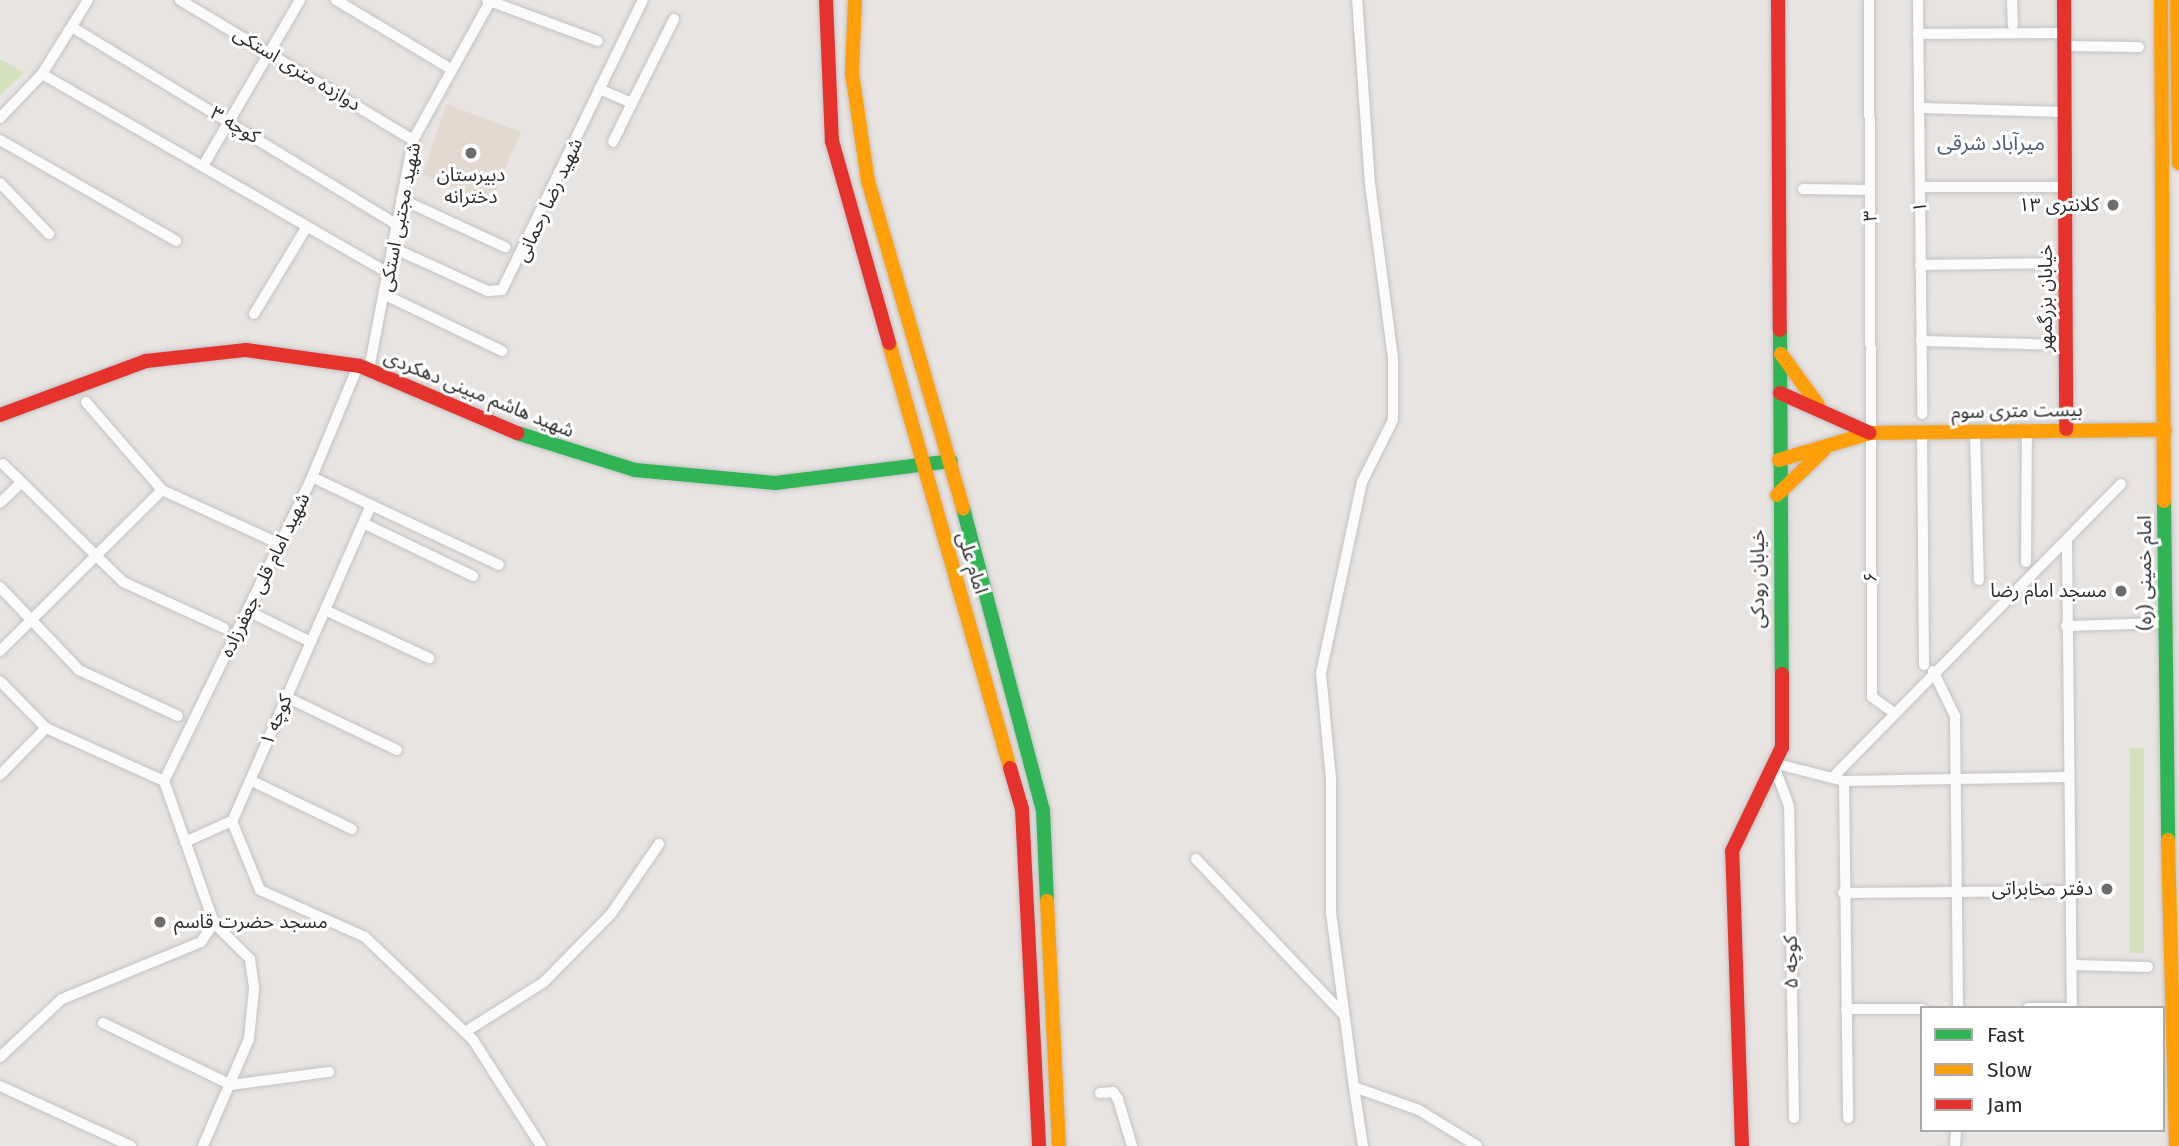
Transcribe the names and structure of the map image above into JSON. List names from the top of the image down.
{
  "streets": {
    "main road": [
      "خیابان بزرگمهر",
      "شهید هاشم مبینی دهکردی",
      "بیست متری سوم",
      "امام علی",
      "امام خمینی (ره)",
      "خیابان رودکی"
    ],
    "street": [
      "دوازده متری استکی",
      "کوچه ۳",
      "شهید رضا رحمانی",
      "۱",
      "۳",
      "شهید مجتبی استکی",
      "شهید امام قلی جعفرزاده",
      "۶",
      "کوچه ۱",
      "کوچه ۵"
    ]
  },
  "crossings": [
    ["دوازده متری استکی", "شهید مجتبی استکی"],
    ["کوچه ۳", "شهید مجتبی استکی"],
    ["شهید رضا رحمانی", "شهید مجتبی استکی"],
    ["۳", "بیست متری سوم"],
    ["۳", "۶"],
    ["شهید مجتبی استکی", "شهید هاشم مبینی دهکردی"],
    ["شهید مجتبی استکی", "شهید امام قلی جعفرزاده"],
    ["خیابان بزرگمهر", "بیست متری سوم"],
    ["شهید هاشم مبینی دهکردی", "امام علی"],
    ["شهید هاشم مبینی دهکردی", "شهید امام قلی جعفرزاده"],
    ["بیست متری سوم", "امام خمینی (ره)"],
    ["بیست متری سوم", "۶"],
    ["بیست متری سوم", "خیابان رودکی"],
    ["خیابان رودکی", "کوچه ۵"]
  ],
  "districts": ["میرآباد شرقی"],
  "places": [
    "دبیرستان دخترانه",
    "کلانتری ۱۳",
    "مسجد امام رضا",
    "دفتر مخابراتی",
    "مسجد حضرت قاسم"
  ],
  "legend": ["Fast", "Slow", "Jam"]
}
